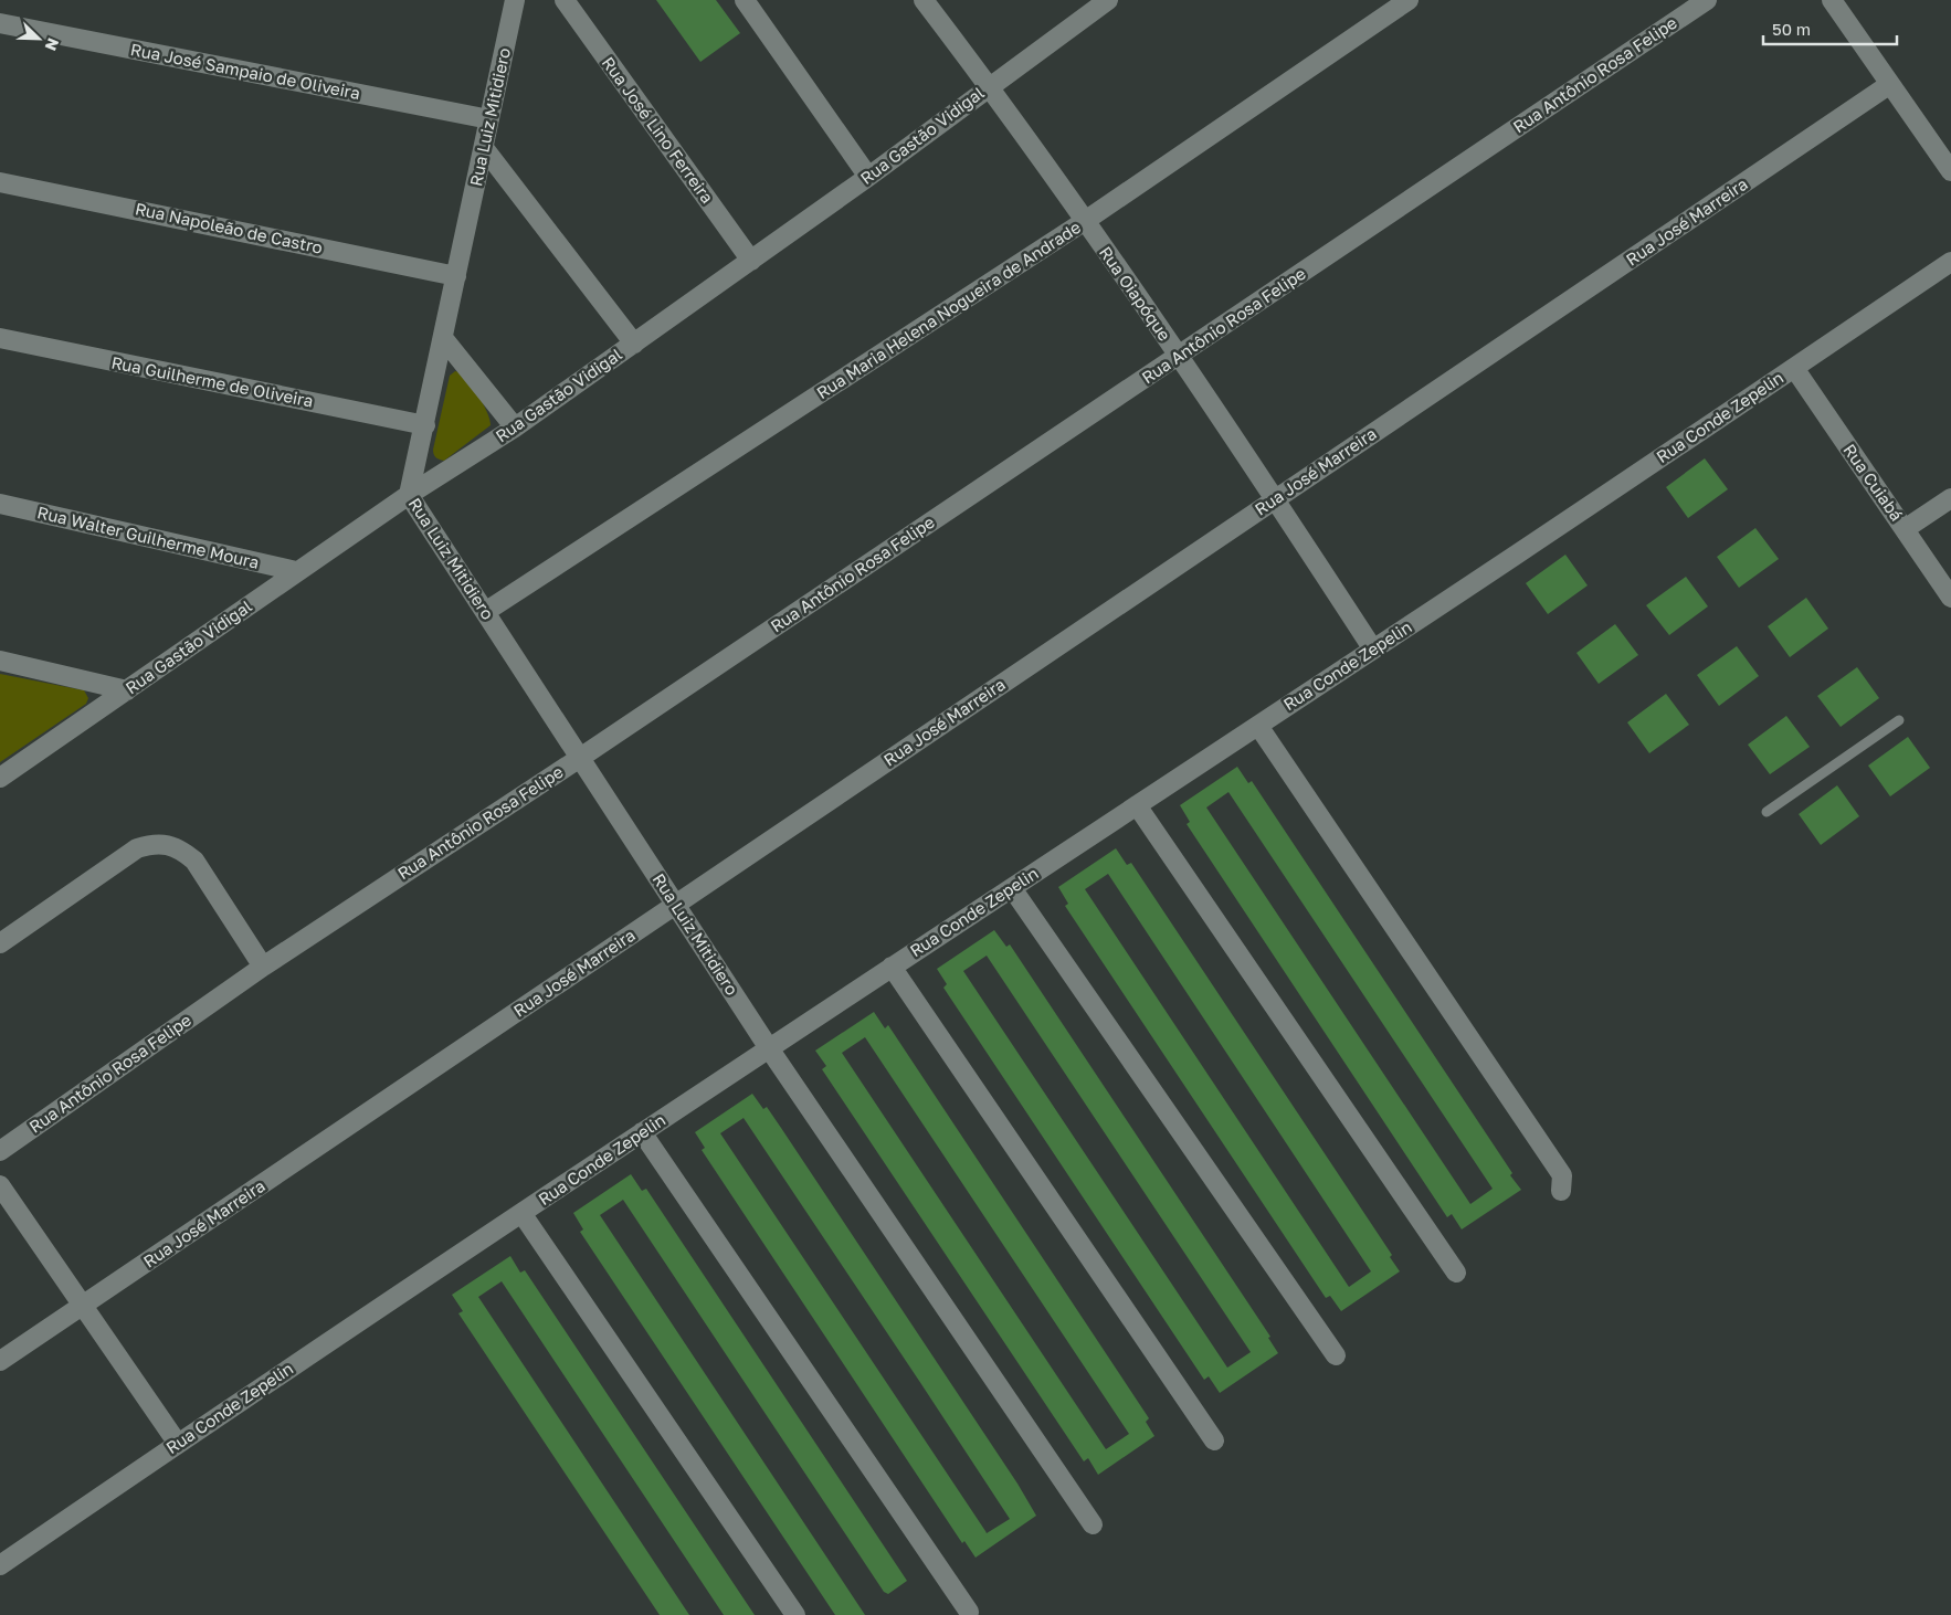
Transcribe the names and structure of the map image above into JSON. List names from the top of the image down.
{
  "streets": {
    "street": [
      "Rua José Sampaio de Oliveira",
      "Rua Antônio Rosa Felipe",
      "Rua Luiz Mitidiero",
      "Rua José Lino Ferreira",
      "Rua Gastão Vidigal",
      "Rua José Marreira",
      "Rua Napoleão de Castro",
      "Rua Oiapóque",
      "Rua Maria Helena Nogueira de Andrade",
      "Rua Guilherme de Oliveira",
      "Rua Conde Zepelin",
      "Rua Cuiabá",
      "Rua Walter Guilherme Moura"
    ]
  },
  "crossings": [
    ["Rua José Sampaio de Oliveira", "Rua Luiz Mitidiero"],
    ["Rua Antônio Rosa Felipe", "Rua Luiz Mitidiero"],
    ["Rua Antônio Rosa Felipe", "Rua Oiapóque"],
    ["Rua Luiz Mitidiero", "Rua Gastão Vidigal"],
    ["Rua Luiz Mitidiero", "Rua José Marreira"],
    ["Rua Luiz Mitidiero", "Rua Napoleão de Castro"],
    ["Rua Luiz Mitidiero", "Rua Maria Helena Nogueira de Andrade"],
    ["Rua Luiz Mitidiero", "Rua Guilherme de Oliveira"],
    ["Rua Luiz Mitidiero", "Rua Conde Zepelin"],
    ["Rua José Lino Ferreira", "Rua Gastão Vidigal"],
    ["Rua Gastão Vidigal", "Rua Oiapóque"],
    ["Rua Gastão Vidigal", "Rua Walter Guilherme Moura"],
    ["Rua José Marreira", "Rua Oiapóque"],
    ["Rua Oiapóque", "Rua Maria Helena Nogueira de Andrade"],
    ["Rua Oiapóque", "Rua Conde Zepelin"],
    ["Rua Conde Zepelin", "Rua Cuiabá"]
  ],
  "scale_bar": "50 m",
  "north": "bottom right"
}
